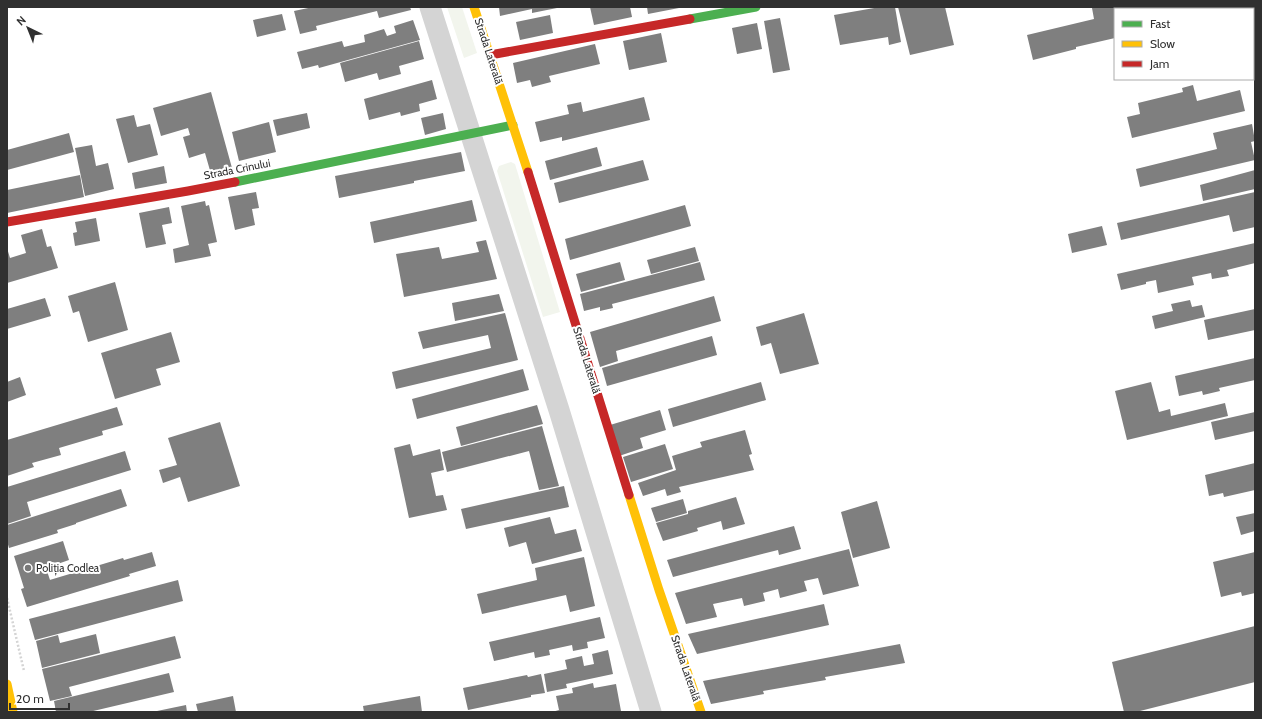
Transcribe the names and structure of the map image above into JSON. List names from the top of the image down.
{
  "streets": {
    "main road": ["Strada Laterală", "Strada Crinului"]
  },
  "crossings": [
    ["Strada Laterală", "Strada Crinului"]
  ],
  "places": ["Poliția Codlea"],
  "legend": ["Fast", "Slow", "Jam"],
  "scale_bar": "20 m",
  "north": "top left"
}
